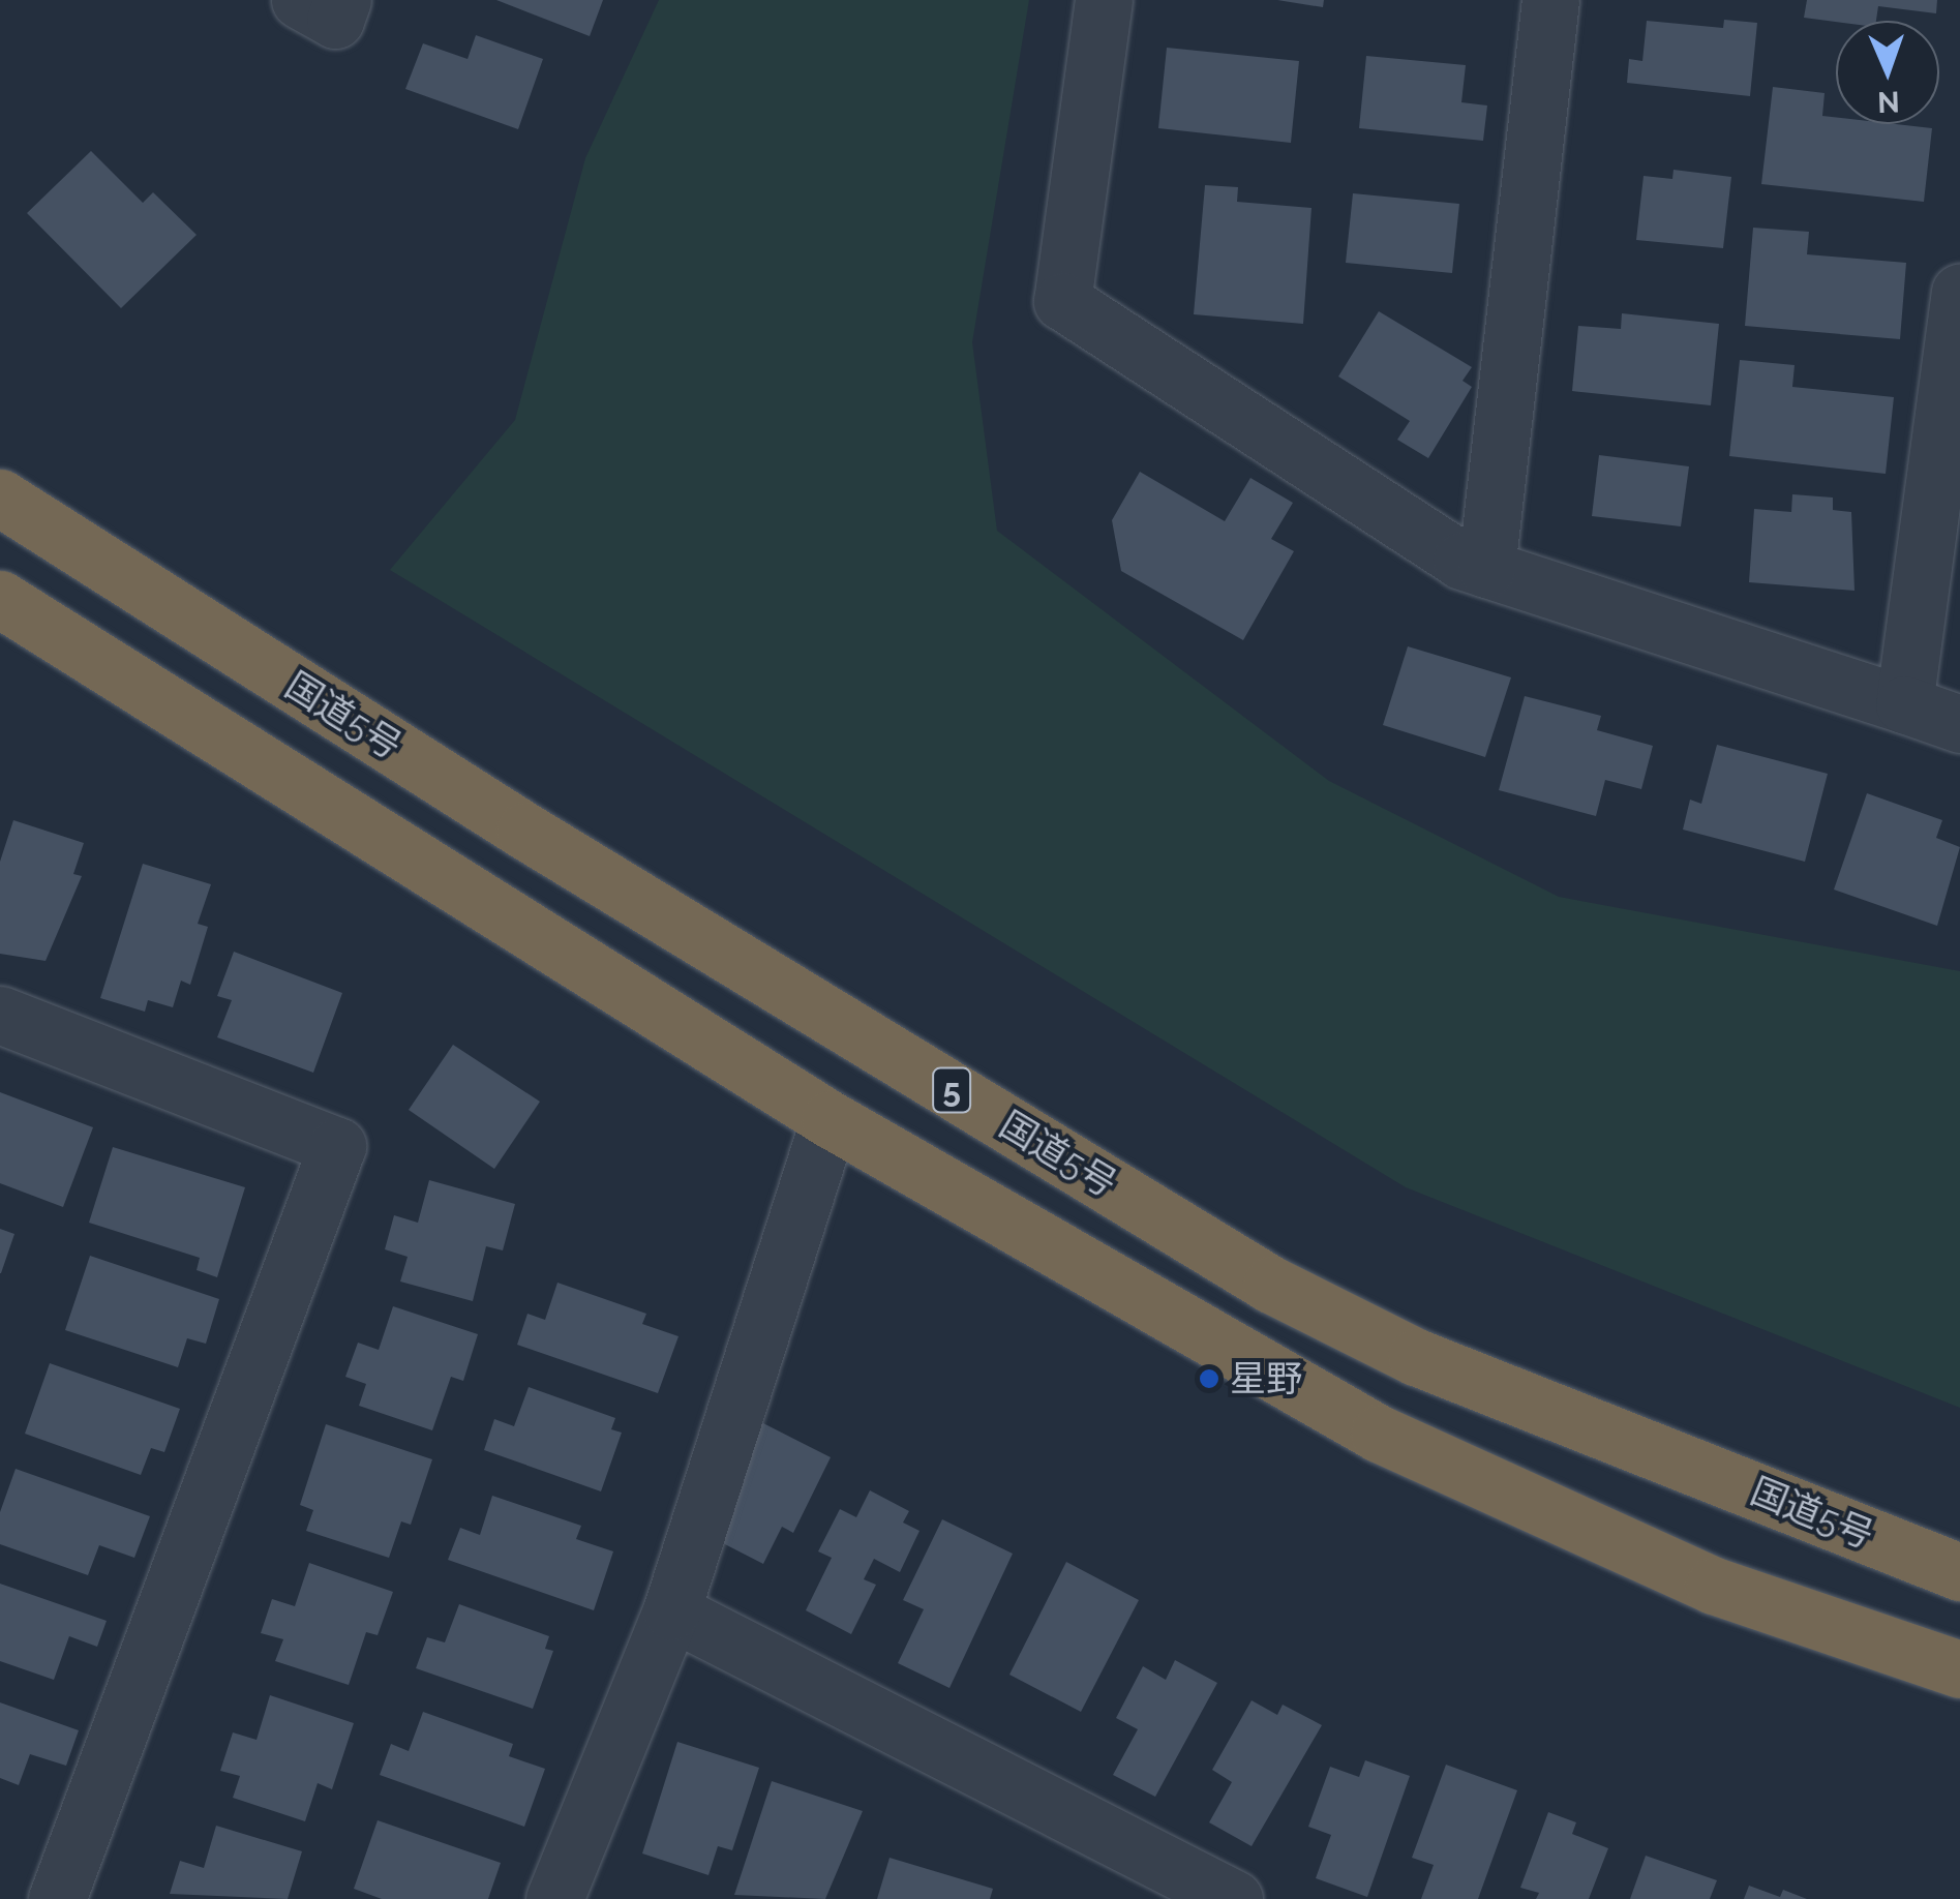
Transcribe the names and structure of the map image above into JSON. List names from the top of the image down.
{
  "streets": {
    "highway": ["国道5号", "5"]
  },
  "places": ["星野"],
  "north": "bottom"
}
